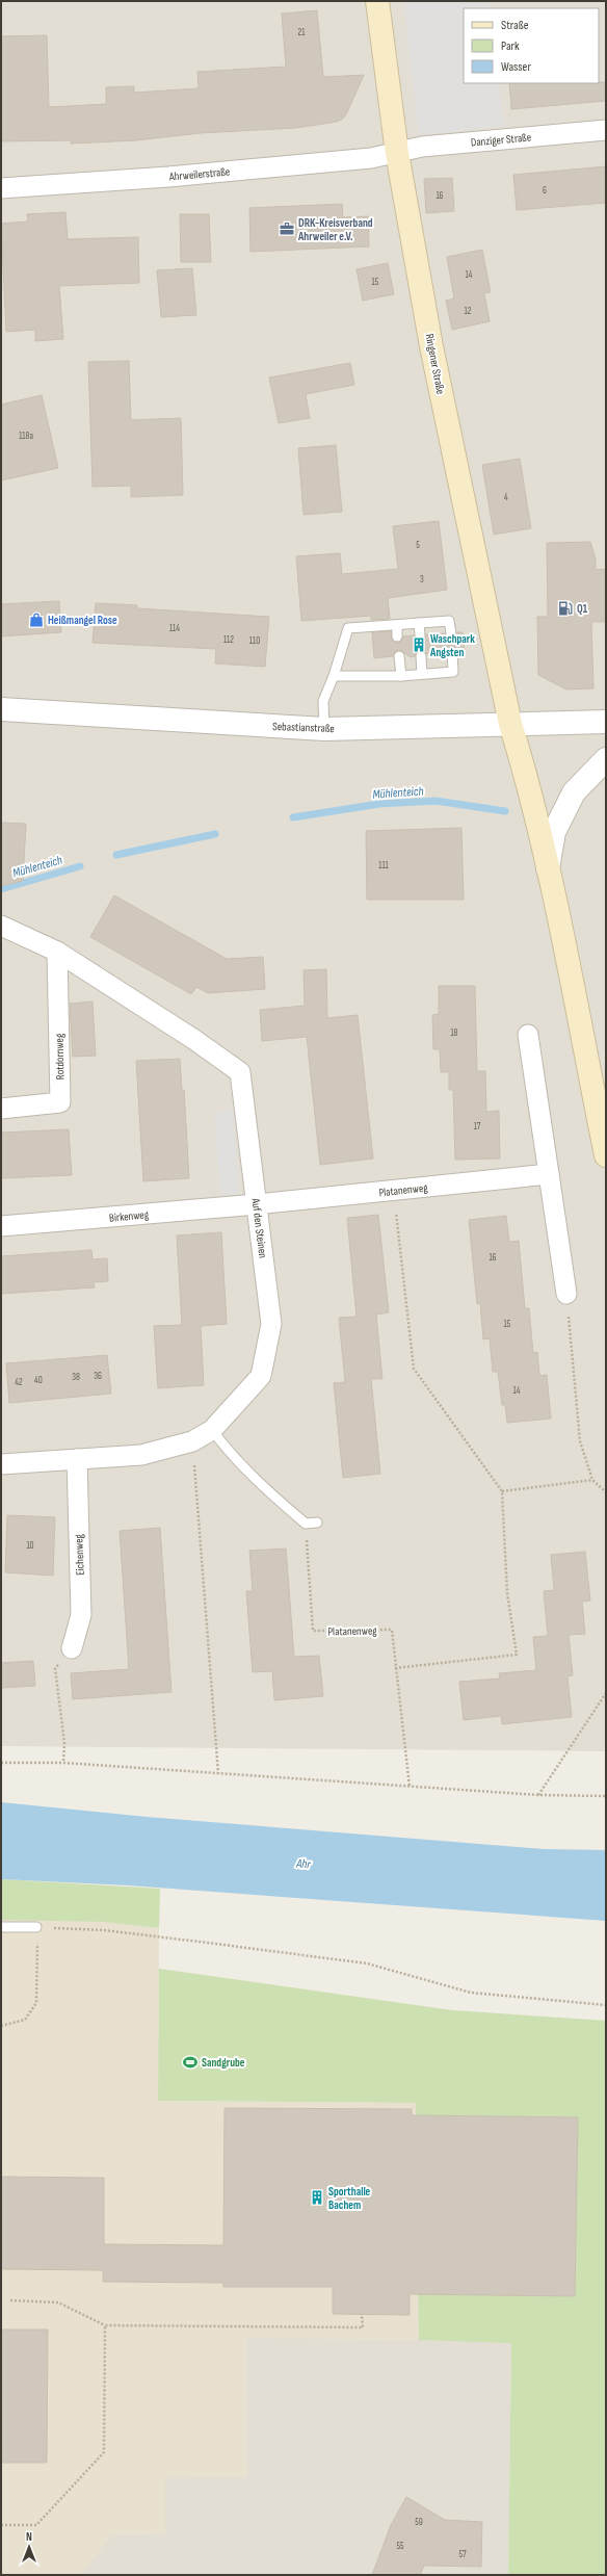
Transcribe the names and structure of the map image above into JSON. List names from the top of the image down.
{
  "streets": {
    "main road": ["Ringener Straße"],
    "street": [
      "Danziger Straße",
      "Ahrweilerstraße",
      "Sebastianstraße",
      "Rotdornweg",
      "Platanenweg",
      "Birkenweg",
      "Auf den Steinen",
      "Eichenweg"
    ]
  },
  "crossings": [
    ["Danziger Straße", "Ahrweilerstraße"],
    ["Danziger Straße", "Ringener Straße"],
    ["Ahrweilerstraße", "Ringener Straße"],
    ["Ringener Straße", "Sebastianstraße"],
    ["Rotdornweg", "Auf den Steinen"],
    ["Platanenweg", "Birkenweg"],
    ["Platanenweg", "Auf den Steinen"],
    ["Birkenweg", "Auf den Steinen"],
    ["Auf den Steinen", "Eichenweg"]
  ],
  "water": ["Mühlenteich", "Ahr"],
  "places": {
    "office": ["DRK-Kreisverband Ahrweiler e.V."],
    "fuel station": ["Q1"],
    "shop": ["Heißmangel Rose"],
    "building": ["Waschpark Angsten", "Sporthalle Bachem"],
    "sports": ["Sandgrube"]
  },
  "house_numbers": [
    "21",
    "6",
    "16",
    "14",
    "15",
    "12",
    "118a",
    "4",
    "5",
    "3",
    "114",
    "112",
    "110",
    "111",
    "18",
    "17",
    "16",
    "15",
    "36",
    "38",
    "40",
    "42",
    "14",
    "10",
    "59",
    "55",
    "57"
  ],
  "legend": ["Straße", "Park", "Wasser"],
  "north": "top"
}
